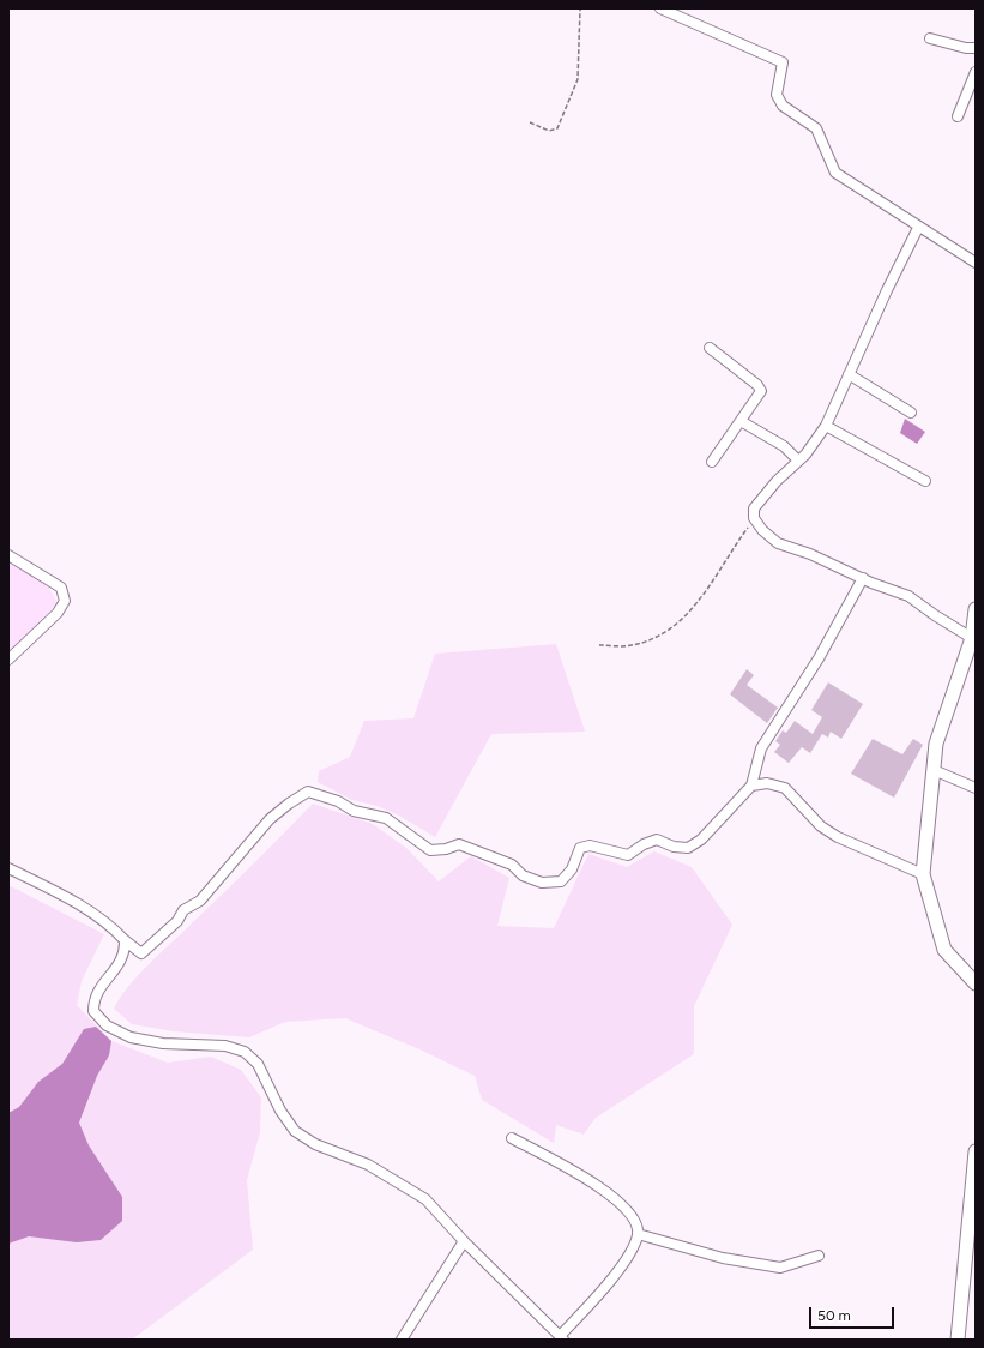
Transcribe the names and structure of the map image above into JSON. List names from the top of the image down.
{
  "scale_bar": "50 m"
}
